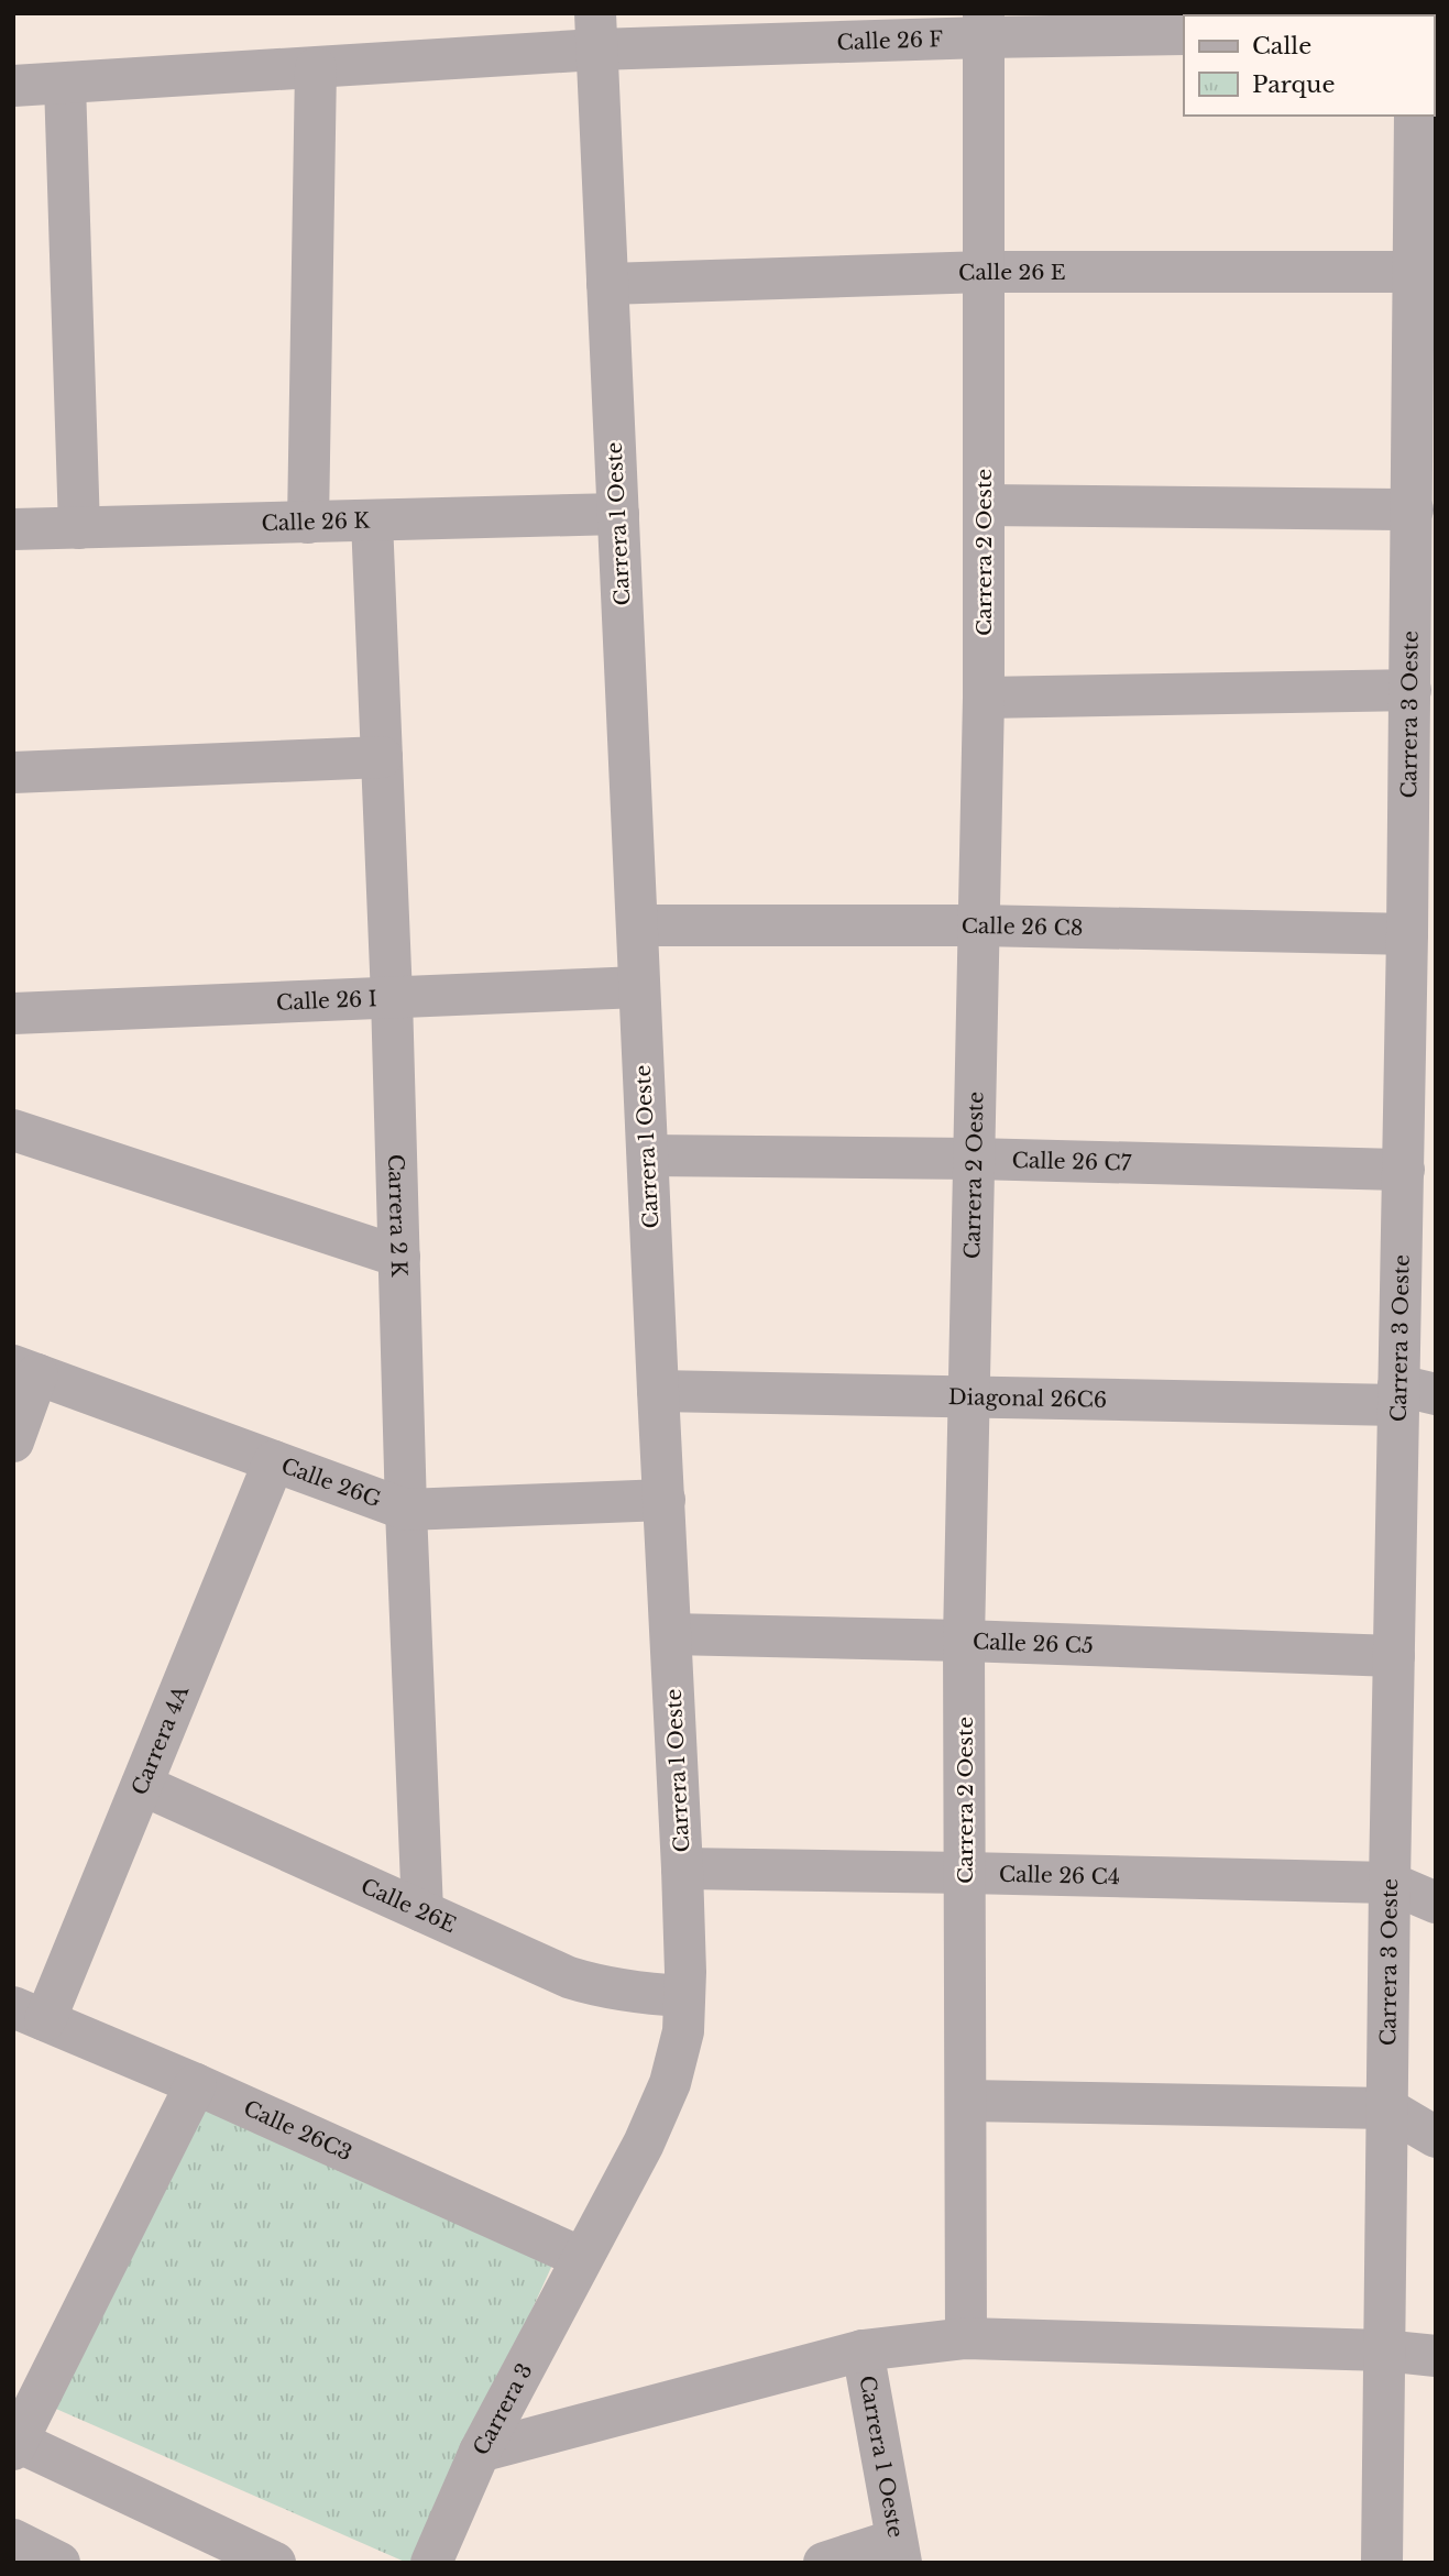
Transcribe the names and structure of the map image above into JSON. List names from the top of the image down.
{
  "streets": {
    "street": [
      "Calle 26 F",
      "Calle 26 E",
      "Calle 26 K",
      "Carrera 1 Oeste",
      "Carrera 2 Oeste",
      "Carrera 3 Oeste",
      "Calle 26 C8",
      "Calle 26 I",
      "Calle 26 C7",
      "Carrera 2 K",
      "Diagonal 26C6",
      "Calle 26G",
      "Calle 26 C5",
      "Carrera 4A",
      "Calle 26 C4",
      "Calle 26E",
      "Calle 26C3",
      "Carrera 3"
    ]
  },
  "crossings": [
    ["Calle 26 F", "Carrera 1 Oeste"],
    ["Calle 26 F", "Carrera 2 Oeste"],
    ["Calle 26 E", "Carrera 1 Oeste"],
    ["Calle 26 E", "Carrera 2 Oeste"],
    ["Calle 26 E", "Carrera 3 Oeste"],
    ["Calle 26 K", "Carrera 1 Oeste"],
    ["Calle 26 K", "Carrera 2 K"],
    ["Carrera 1 Oeste", "Calle 26 C8"],
    ["Carrera 1 Oeste", "Calle 26 I"],
    ["Carrera 1 Oeste", "Calle 26 C7"],
    ["Carrera 1 Oeste", "Diagonal 26C6"],
    ["Carrera 1 Oeste", "Calle 26G"],
    ["Carrera 1 Oeste", "Calle 26 C5"],
    ["Carrera 1 Oeste", "Calle 26 C4"],
    ["Carrera 1 Oeste", "Calle 26E"],
    ["Carrera 1 Oeste", "Calle 26C3"],
    ["Carrera 1 Oeste", "Carrera 3"],
    ["Carrera 2 Oeste", "Calle 26 C8"],
    ["Carrera 2 Oeste", "Calle 26 C7"],
    ["Carrera 2 Oeste", "Diagonal 26C6"],
    ["Carrera 2 Oeste", "Calle 26 C5"],
    ["Carrera 2 Oeste", "Calle 26 C4"],
    ["Carrera 3 Oeste", "Calle 26 C8"],
    ["Carrera 3 Oeste", "Calle 26 C7"],
    ["Carrera 3 Oeste", "Diagonal 26C6"],
    ["Carrera 3 Oeste", "Calle 26 C5"],
    ["Carrera 3 Oeste", "Calle 26 C4"],
    ["Calle 26 I", "Carrera 2 K"],
    ["Carrera 2 K", "Calle 26G"],
    ["Carrera 2 K", "Calle 26E"],
    ["Calle 26G", "Carrera 4A"],
    ["Carrera 4A", "Calle 26E"],
    ["Carrera 4A", "Calle 26C3"],
    ["Calle 26C3", "Carrera 3"]
  ],
  "legend": ["Calle", "Parque"]
}
